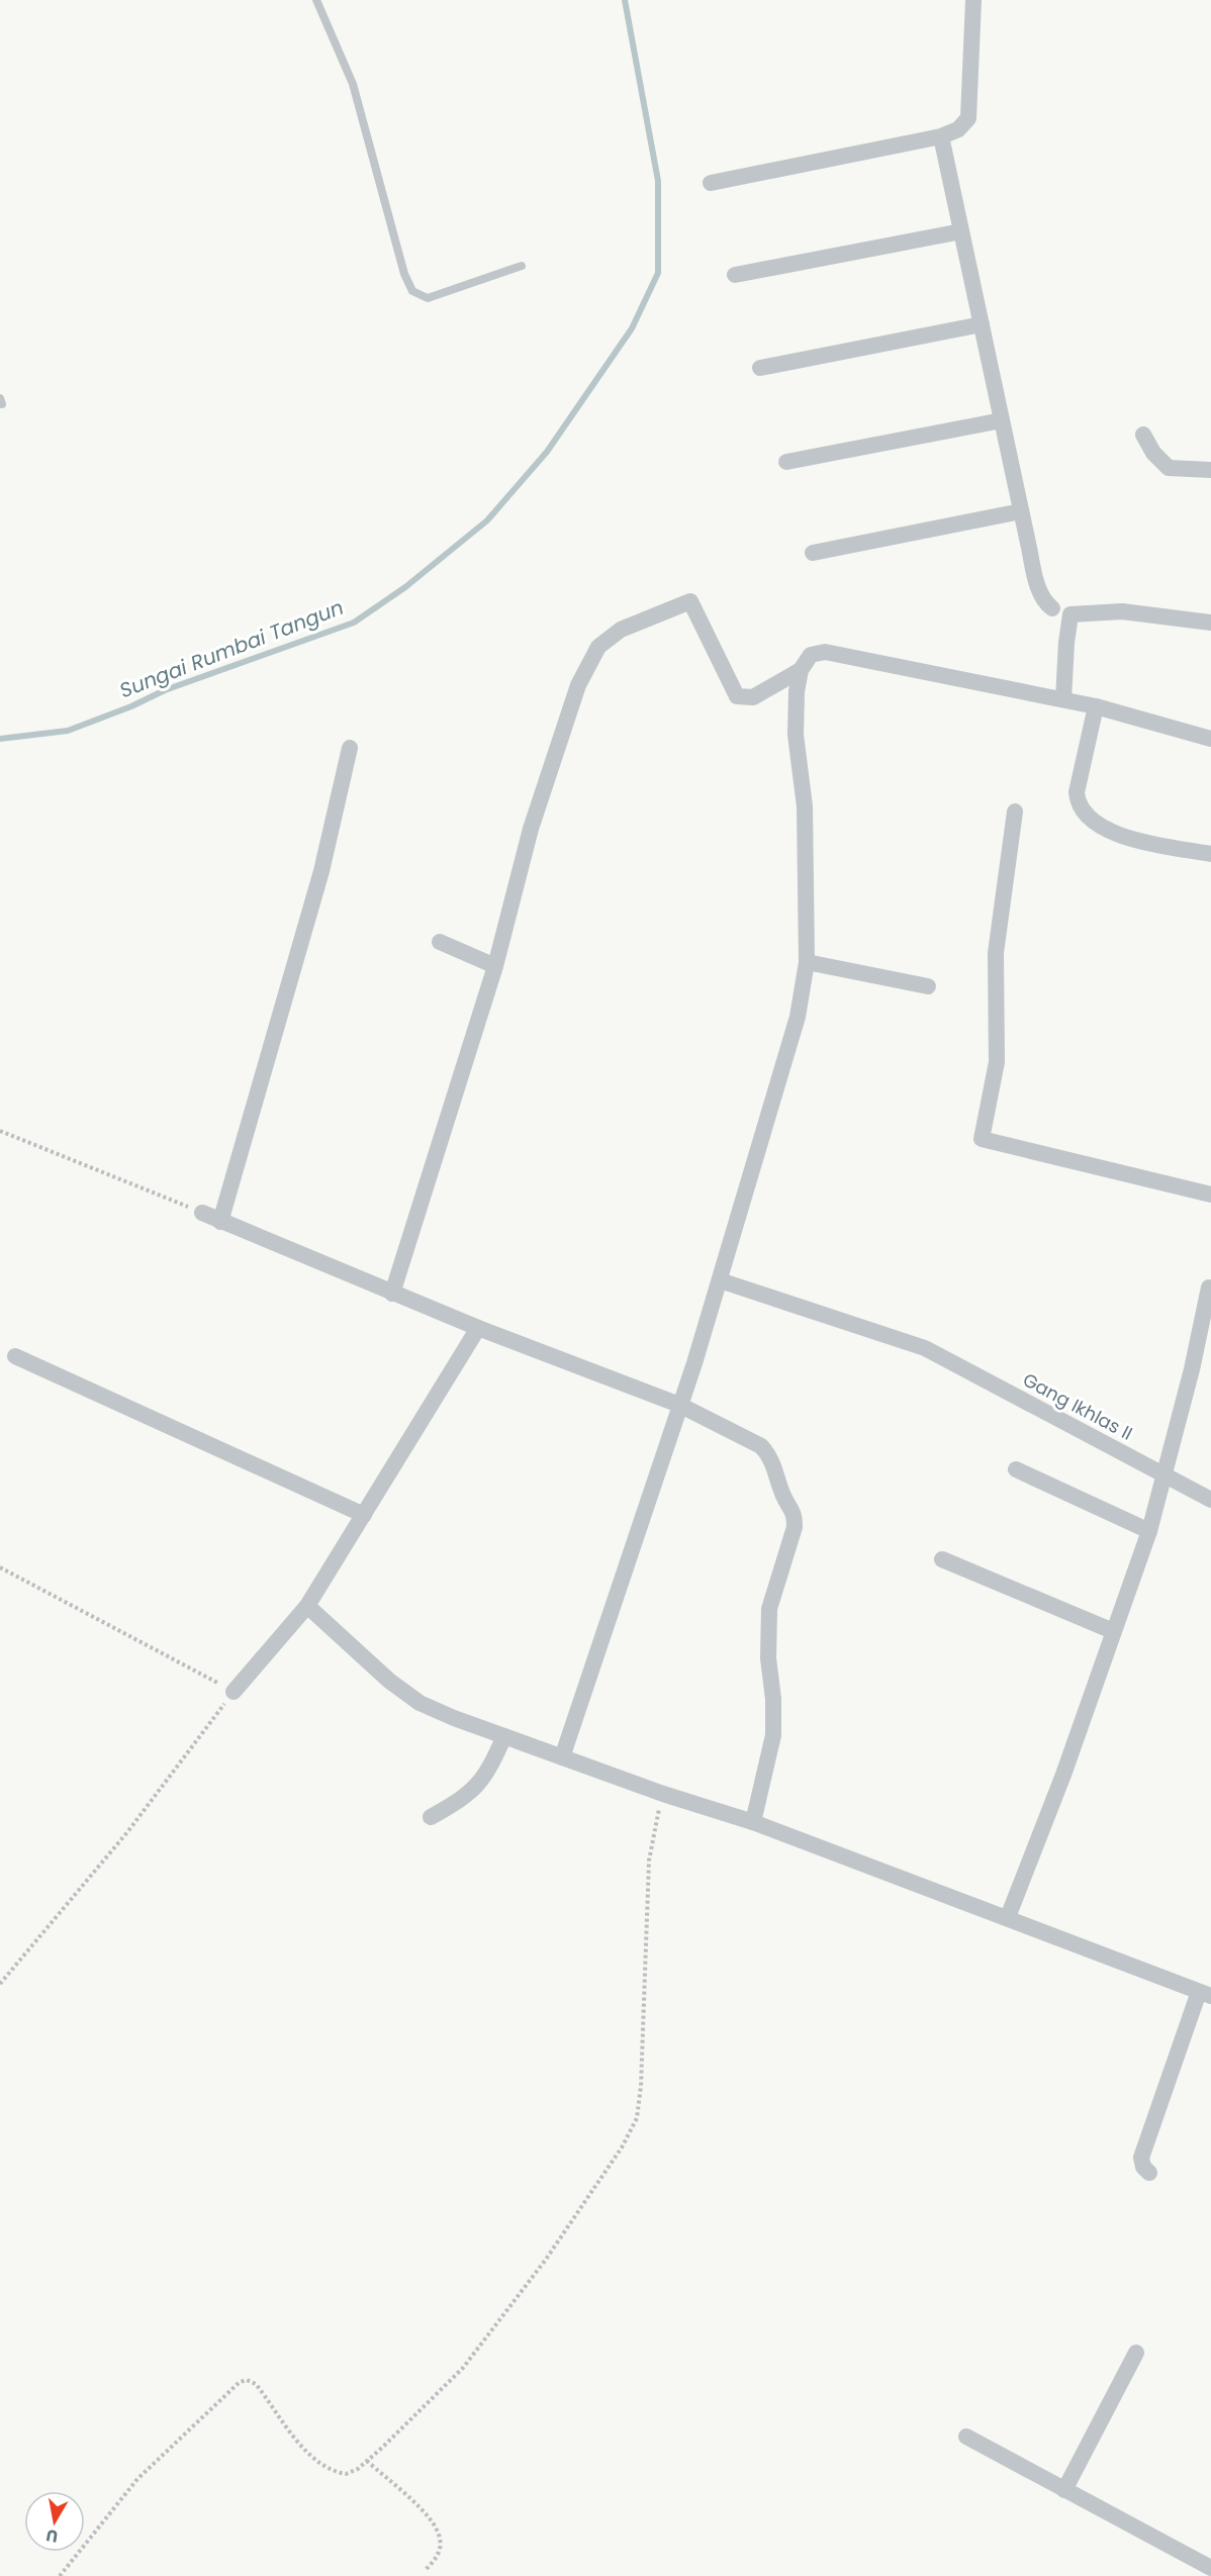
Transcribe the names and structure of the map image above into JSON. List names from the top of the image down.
{
  "streets": {
    "street": ["Gang Ikhlas II"]
  },
  "water": ["Sungai Rumbai Tangun"],
  "north": "bottom"
}
